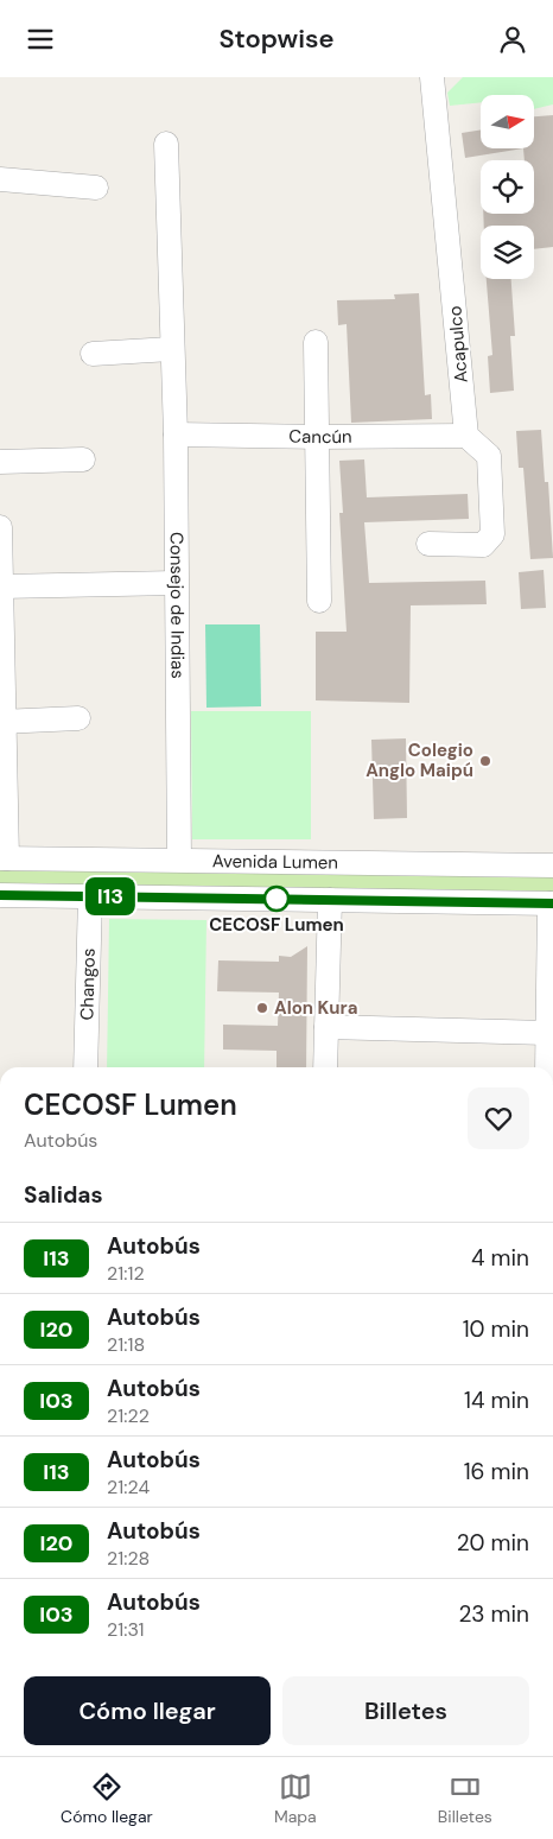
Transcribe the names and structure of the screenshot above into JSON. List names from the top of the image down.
{
  "streets": {
    "street": [
      "Acapulco",
      "Cancún",
      "Consejo de Indias",
      "Avenida Lumen",
      "Changos"
    ]
  },
  "crossings": [
    ["Acapulco", "Cancún"],
    ["Cancún", "Consejo de Indias"],
    ["Consejo de Indias", "Avenida Lumen"],
    ["Avenida Lumen", "Changos"]
  ],
  "places": ["Colegio Anglo Maipú", "CECOSF Lumen", "Alon Kura"],
  "lines": ["bus line I13"],
  "north": "right",
  "page": {
    "header": "Stopwise",
    "on_map": "I13",
    "heading": [
      ["CECOSF Lumen", "Autobús"],
      "Salidas"
    ],
    "list": [
      {
        "mark": "I13",
        "name": "Autobús",
        "note": "21:12",
        "value": "4 min"
      },
      {
        "mark": "I20",
        "name": "Autobús",
        "note": "21:18",
        "value": "10 min"
      },
      {
        "mark": "I03",
        "name": "Autobús",
        "note": "21:22",
        "value": "14 min"
      },
      {
        "mark": "I13",
        "name": "Autobús",
        "note": "21:24",
        "value": "16 min"
      },
      {
        "mark": "I20",
        "name": "Autobús",
        "note": "21:28",
        "value": "20 min"
      },
      {
        "mark": "I03",
        "name": "Autobús",
        "note": "21:31",
        "value": "23 min"
      }
    ],
    "buttons": ["Cómo llegar", "Billetes"],
    "tabs": ["Cómo llegar", "Mapa", "Billetes"]
  }
}
